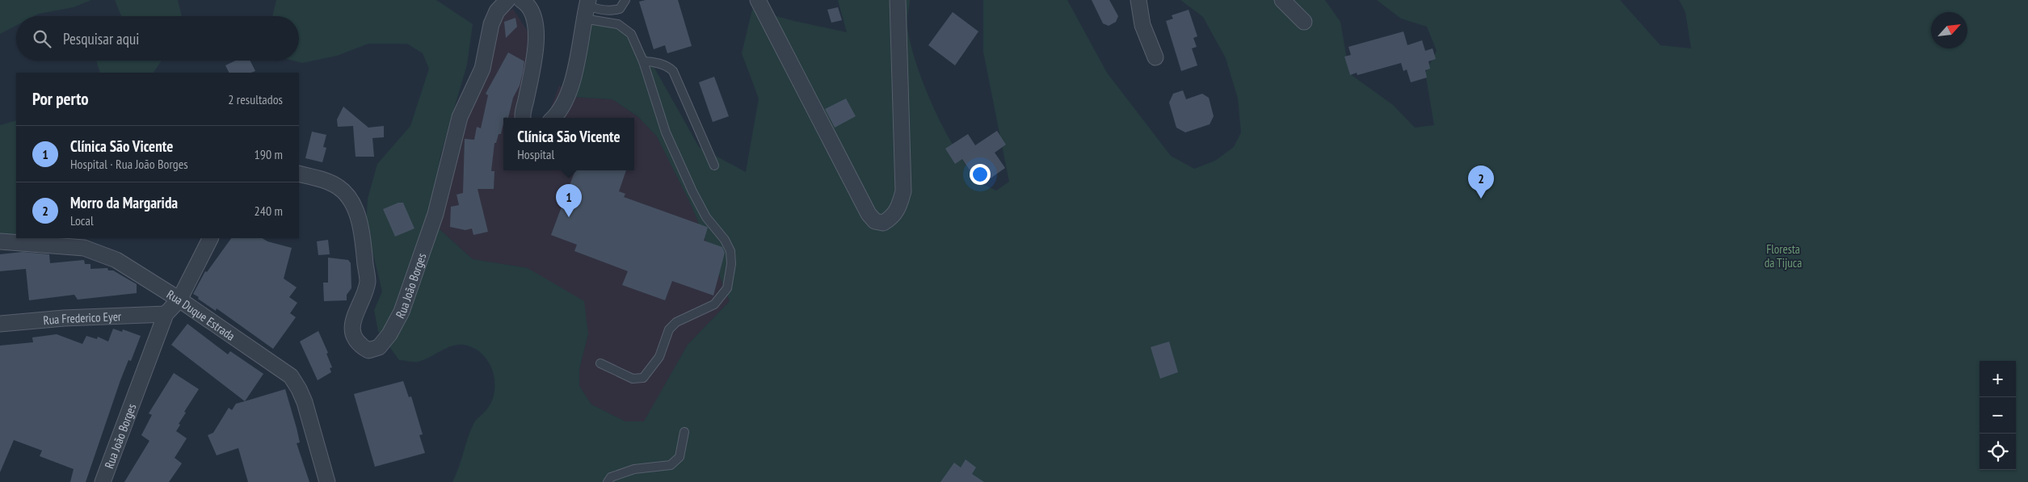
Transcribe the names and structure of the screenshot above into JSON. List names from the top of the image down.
{
  "streets": {
    "street": ["Rua João Borges", "Rua Duque Estrada", "Rua Frederico Eyer"]
  },
  "crossings": [
    ["Rua João Borges", "Rua Duque Estrada"],
    ["Rua João Borges", "Rua Frederico Eyer"]
  ],
  "parks": ["Floresta da Tijuca"],
  "north": "top right",
  "page": {
    "search": "Pesquisar aqui",
    "heading": ["Por perto", "2 resultados"],
    "popup": ["Clínica São Vicente", "Hospital"],
    "list": [
      {
        "mark": "1",
        "name": "Clínica São Vicente",
        "note": "Hospital · Rua João Borges",
        "value": "190 m"
      },
      {
        "mark": "2",
        "name": "Morro da Margarida",
        "note": "Local",
        "value": "240 m"
      }
    ],
    "pins": ["2", "1"],
    "map_buttons": ["+", "−"]
  }
}
